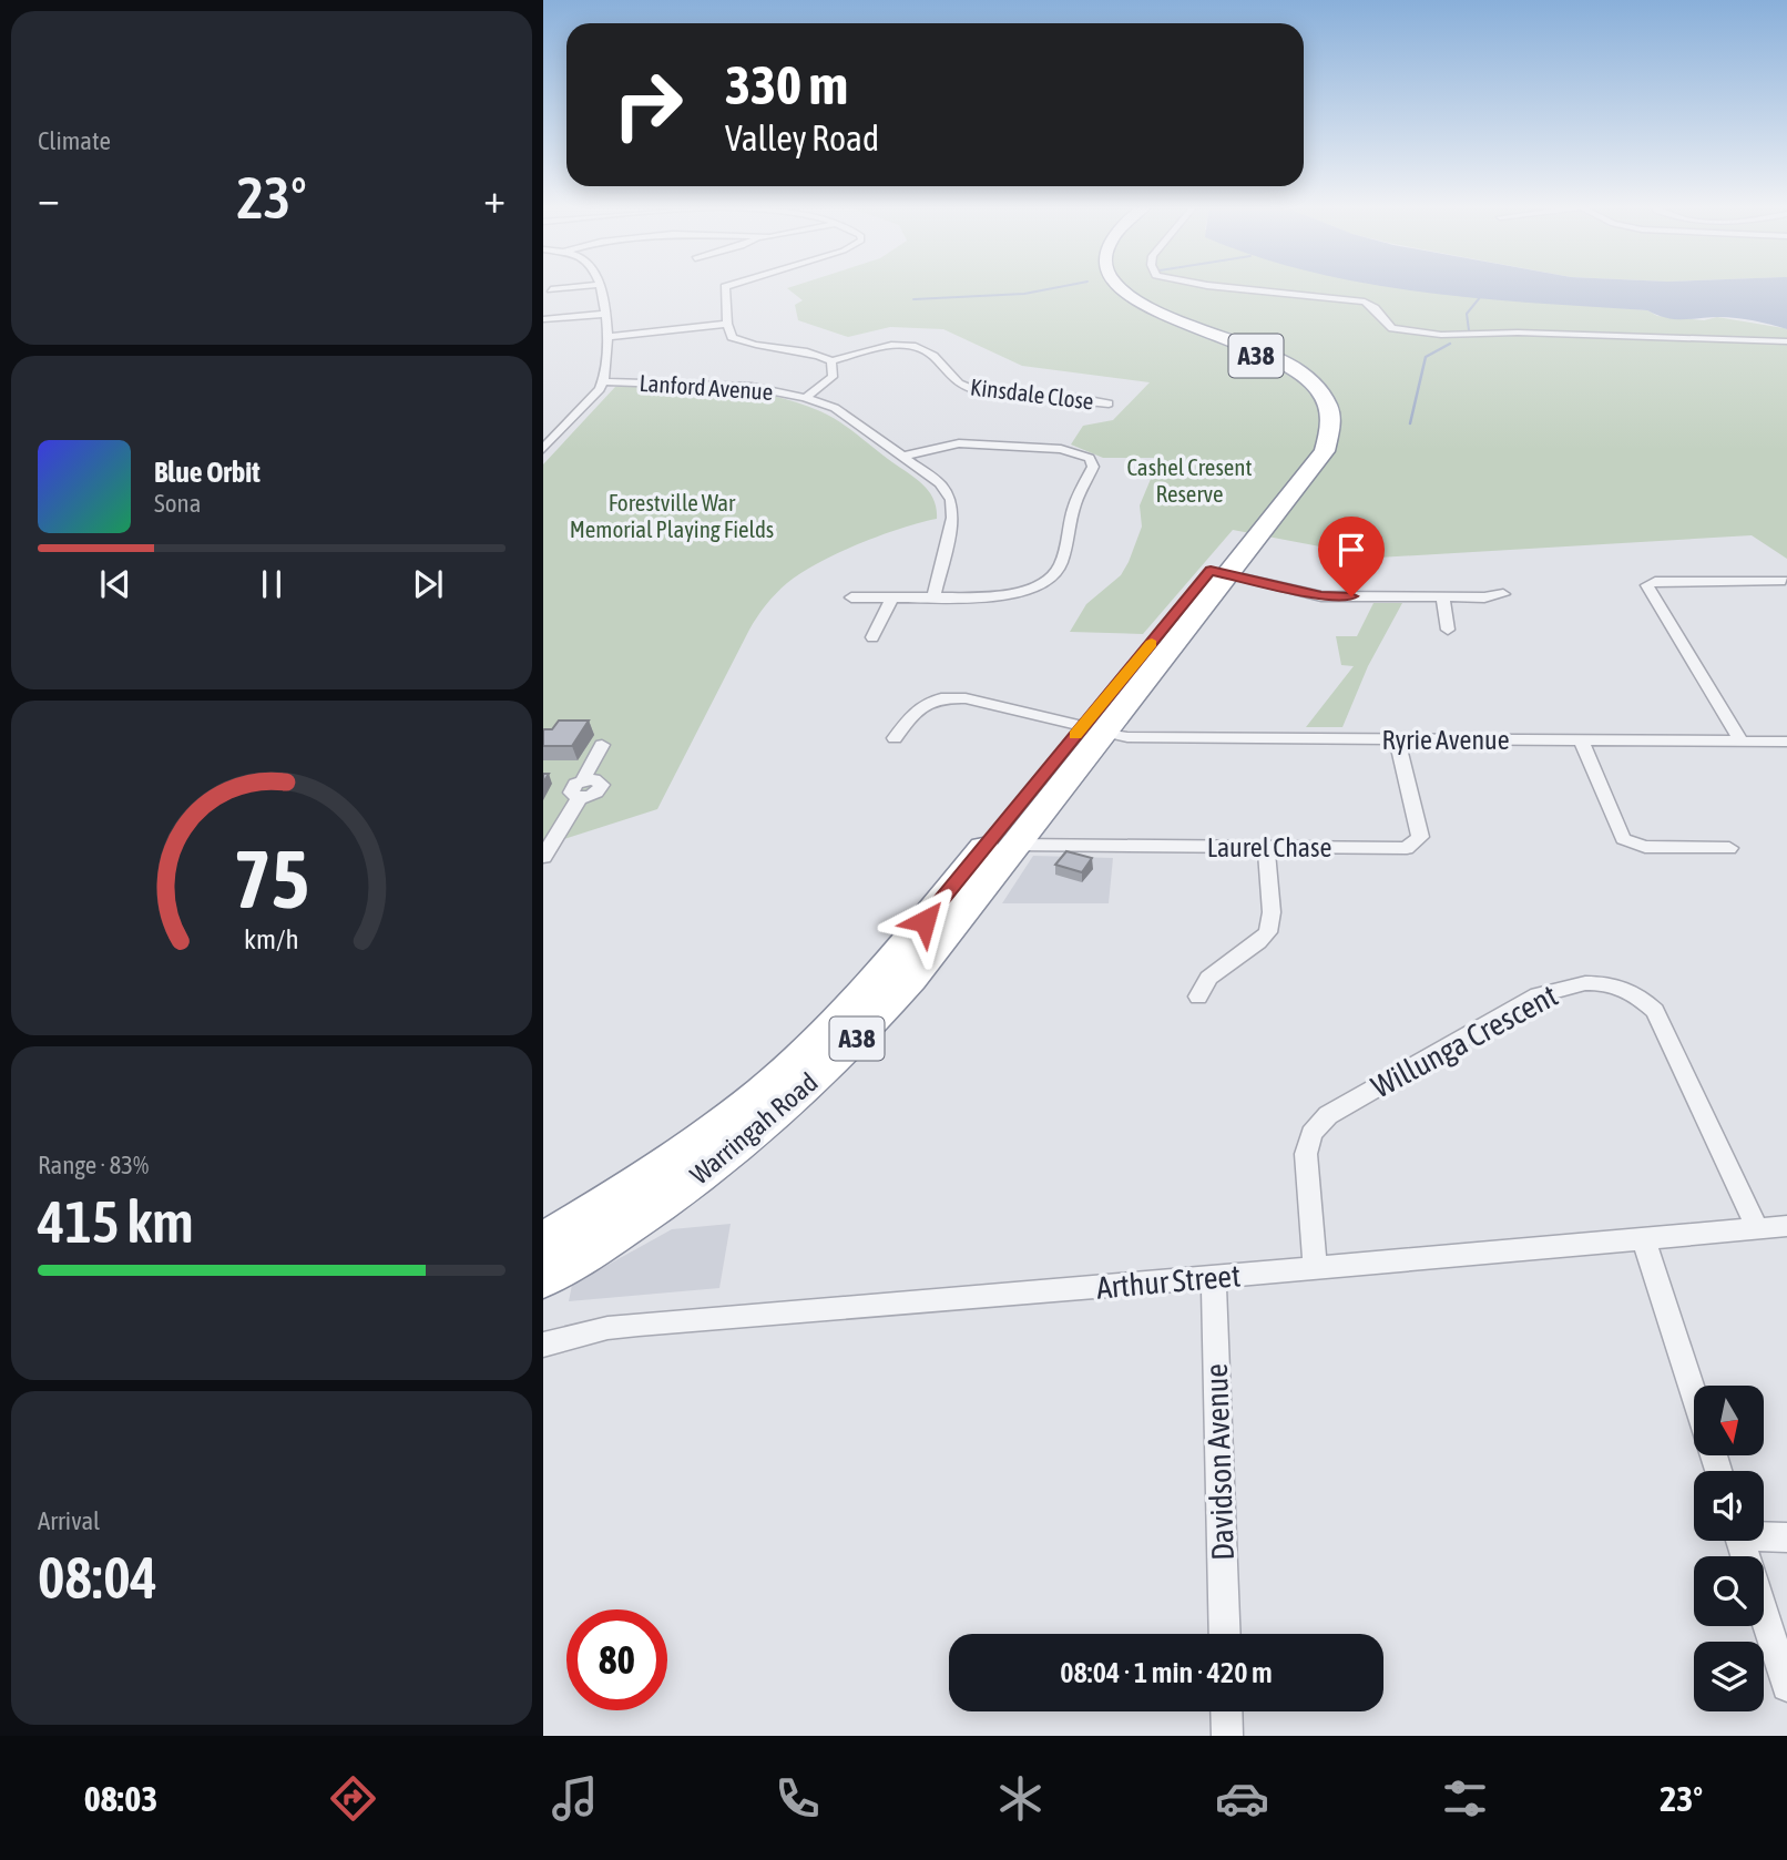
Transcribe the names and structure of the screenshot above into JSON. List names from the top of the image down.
{
  "streets": {
    "highway": ["A38", "Warringah Road"],
    "street": [
      "Lanford Avenue",
      "Kinsdale Close",
      "Ryrie Avenue",
      "Laurel Chase",
      "Willunga Crescent",
      "Arthur Street",
      "Davidson Avenue"
    ]
  },
  "crossings": [
    ["Ryrie Avenue", "Laurel Chase"],
    ["Ryrie Avenue", "Warringah Road"],
    ["Laurel Chase", "Warringah Road"],
    ["Willunga Crescent", "Arthur Street"],
    ["Arthur Street", "Davidson Avenue"]
  ],
  "parks": ["Cashel Cresent Reserve", "Forestville War Memorial Playing Fields"],
  "north": "bottom",
  "page": {
    "tile": [
      "Climate",
      ["Range · 83%", "415 km"],
      ["Arrival", "08:04"]
    ],
    "turn": ["330 m", "Valley Road"],
    "heat": ["−", "23°", "+"],
    "song": ["Blue Orbit", "Sona"],
    "limit": "80",
    "trip": "08:04 · 1 min · 420 m",
    "tabs": ["08:03", "23°"],
    "gauge": ["75", "km/h"]
  }
}
